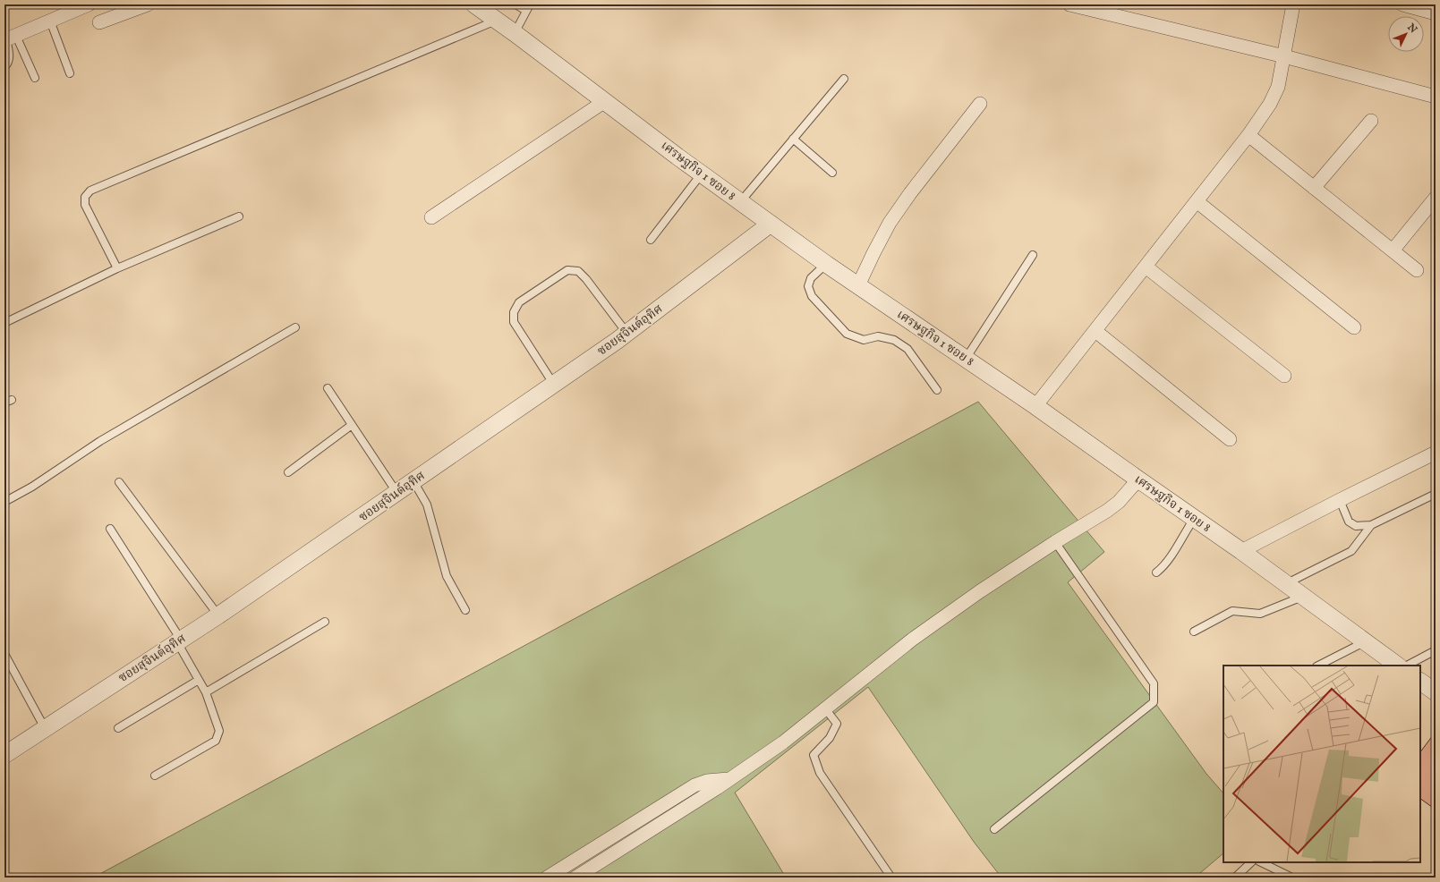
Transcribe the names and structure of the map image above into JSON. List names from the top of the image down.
{
  "streets": {
    "street": ["เศรษฐกิจ 1 ซอย 8", "ซอยสุจินต์อุทิศ"]
  },
  "crossings": [
    ["เศรษฐกิจ 1 ซอย 8", "ซอยสุจินต์อุทิศ"]
  ],
  "north": "top right"
}
